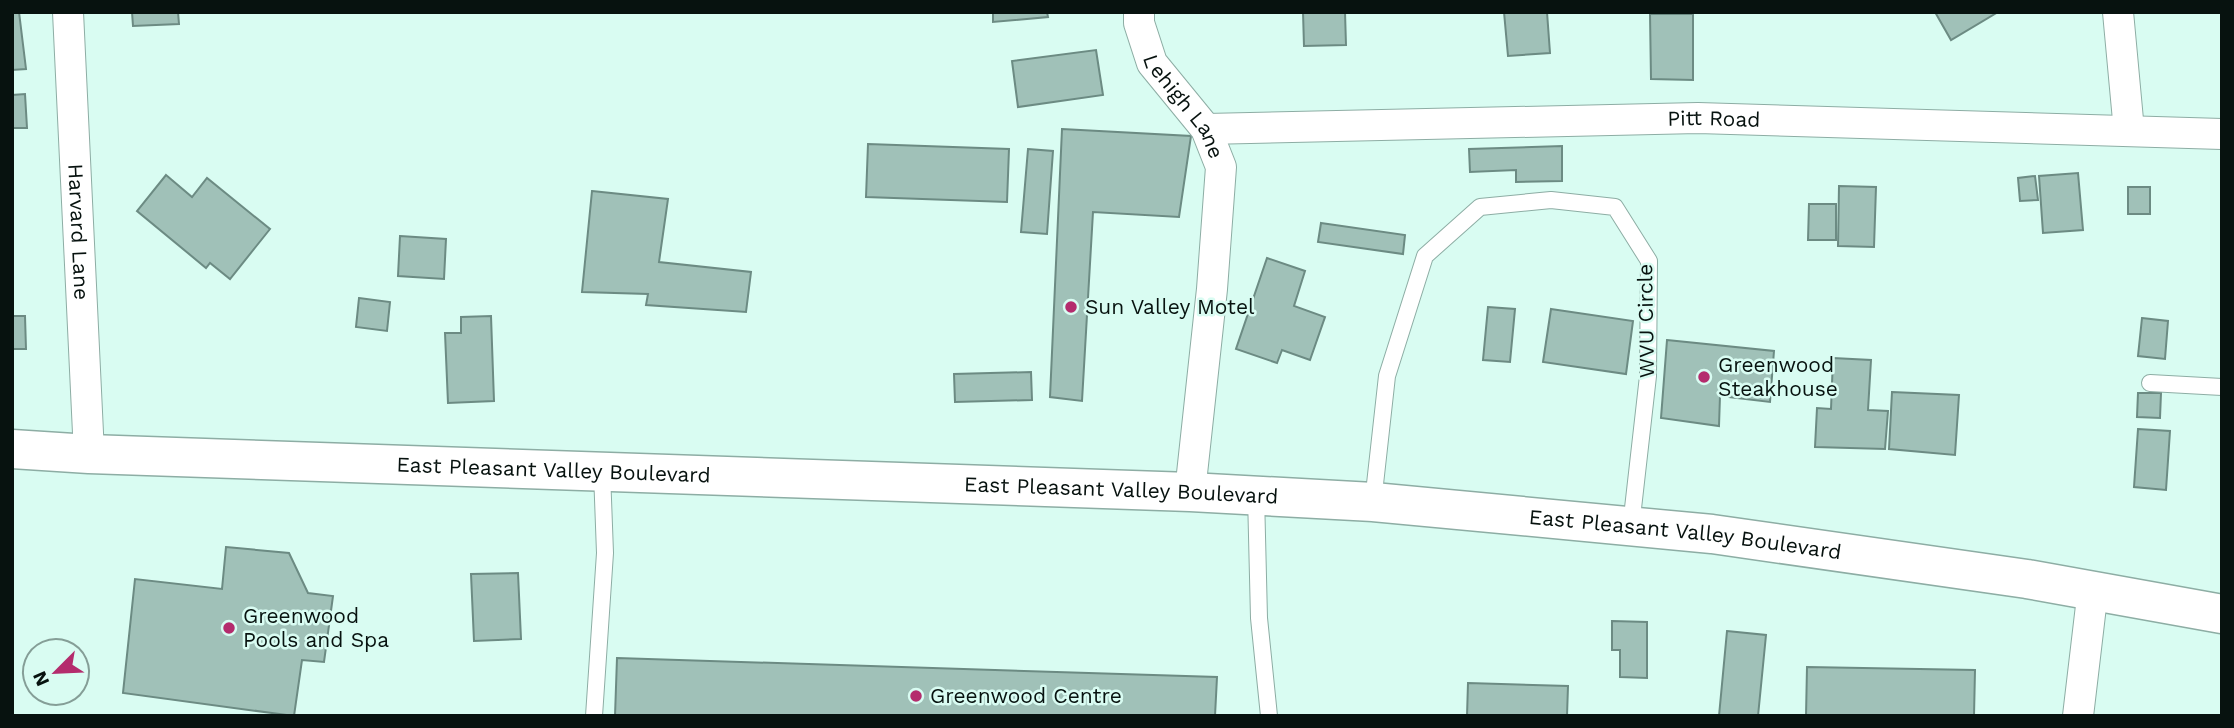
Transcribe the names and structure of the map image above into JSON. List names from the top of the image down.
{
  "streets": {
    "main road": ["East Pleasant Valley Boulevard"],
    "street": ["Lehigh Lane", "Pitt Road", "Harvard Lane"],
    "lane": ["WVU Circle"]
  },
  "crossings": [
    ["Lehigh Lane", "Pitt Road"],
    ["Lehigh Lane", "East Pleasant Valley Boulevard"],
    ["Harvard Lane", "East Pleasant Valley Boulevard"],
    ["WVU Circle", "East Pleasant Valley Boulevard"]
  ],
  "places": [
    "Sun Valley Motel",
    "Greenwood Steakhouse",
    "Greenwood Pools and Spa",
    "Greenwood Centre"
  ],
  "north": "bottom left"
}
